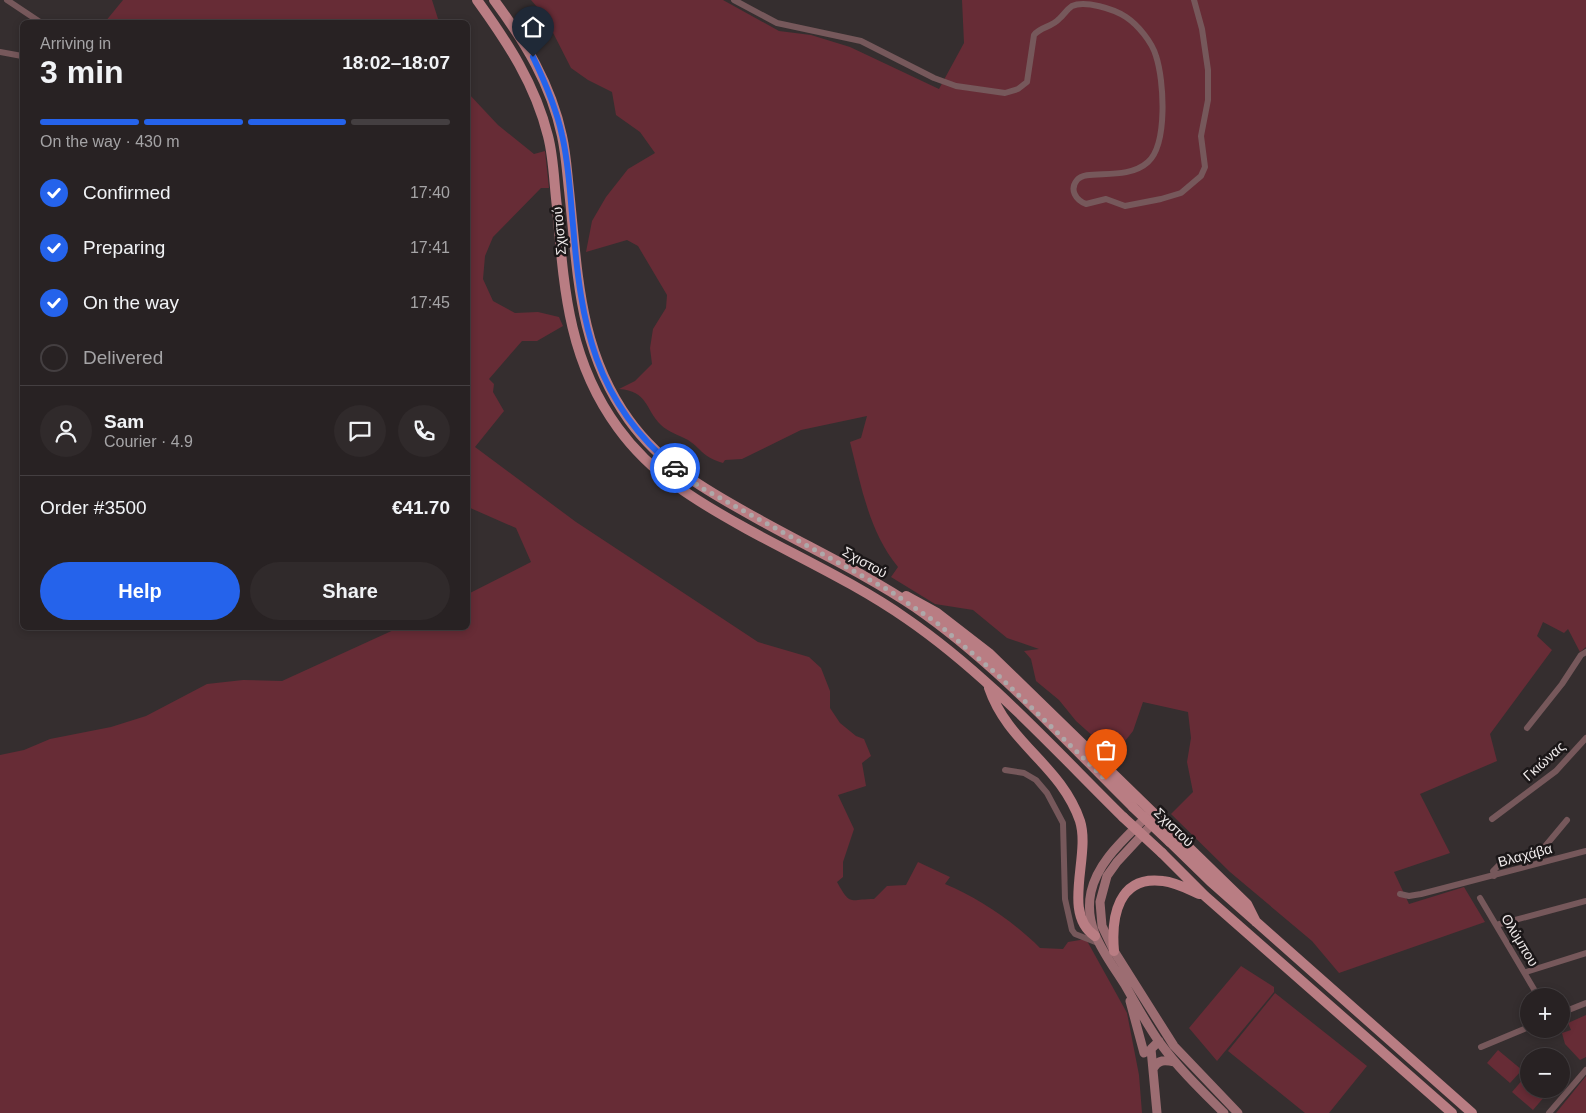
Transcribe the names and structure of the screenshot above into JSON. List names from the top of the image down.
{
  "streets": {
    "main road": ["Σχιστού"],
    "street": ["Γκιώνας", "Βλαχάβα", "Ολύμπου"]
  },
  "page": {
    "heading": ["3 min", "Arriving in", "18:02–18:07"],
    "panel": [
      "Sam",
      "Courier · 4.9",
      "Order #3500",
      "€41.70"
    ],
    "bar": "On the way · 430 m",
    "list": [
      ["Confirmed", "17:40"],
      ["Preparing", "17:41"],
      ["On the way", "17:45"],
      "Delivered"
    ],
    "buttons": ["Help", "Share"],
    "map_buttons": ["+", "−"]
  }
}
